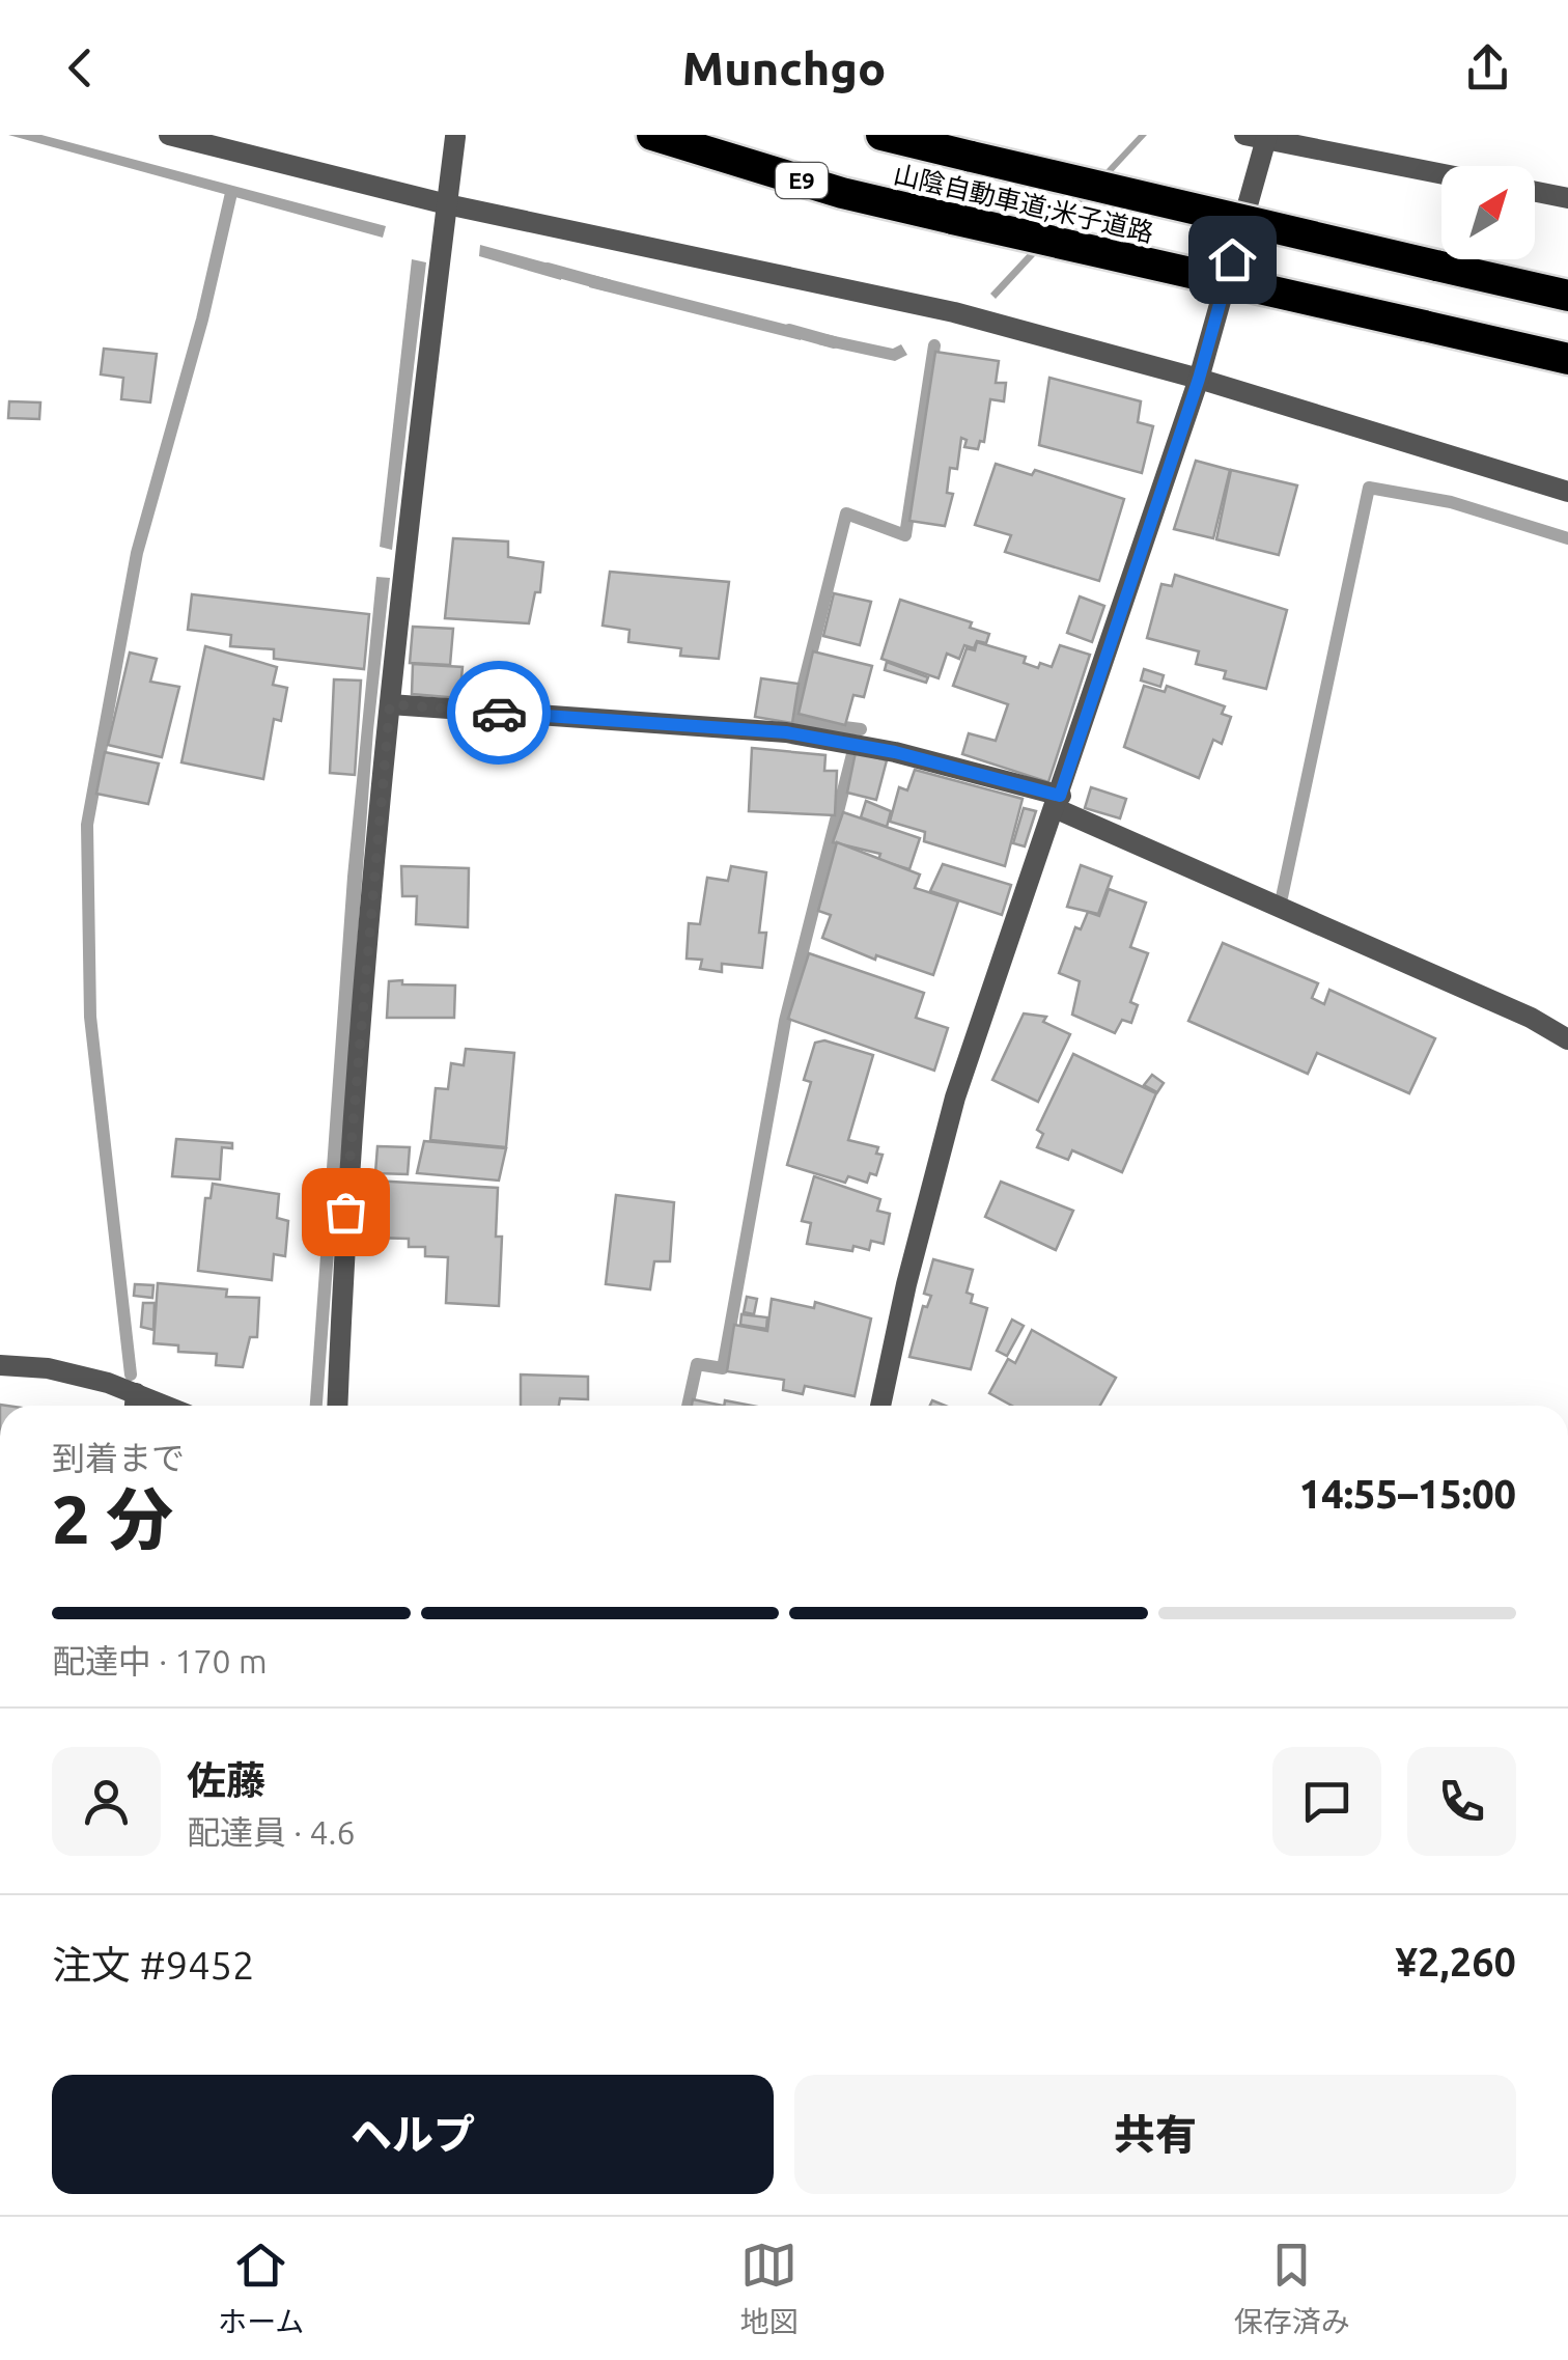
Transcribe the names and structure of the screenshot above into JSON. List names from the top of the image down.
{
  "streets": {
    "highway": ["E9", "山陰自動車道;米子道路"]
  },
  "north": "top right",
  "page": {
    "header": "Munchgo",
    "heading": ["2 分", "到着まで", "14:55–15:00"],
    "panel": [
      "佐藤",
      "配達員 · 4.6",
      "注文 #9452",
      "¥2,260"
    ],
    "bar": "配達中 · 170 m",
    "buttons": ["ヘルプ", "共有"],
    "tabs": ["ホーム", "地図", "保存済み"]
  }
}
